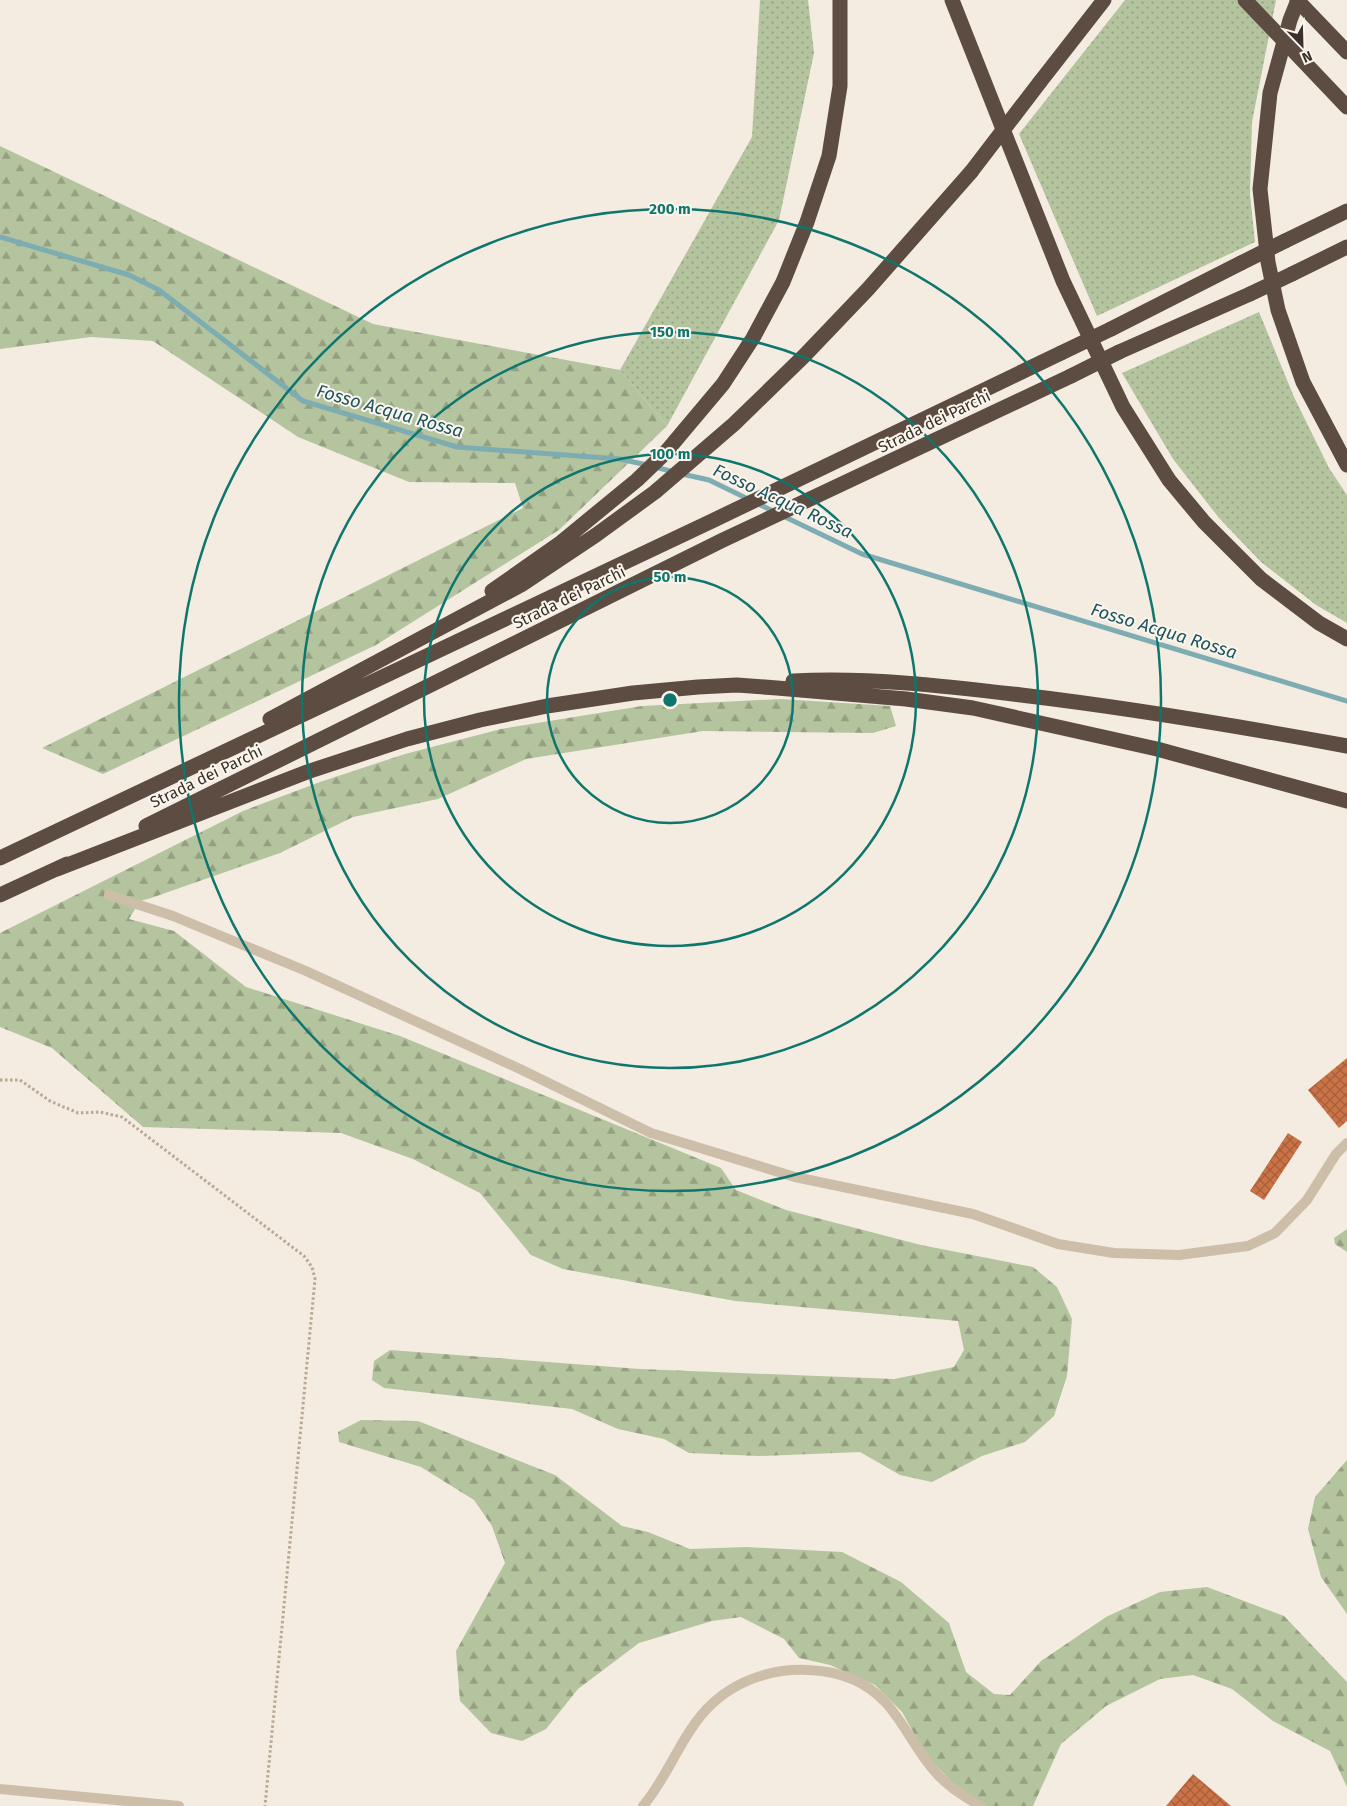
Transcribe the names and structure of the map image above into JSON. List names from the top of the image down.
{
  "streets": {
    "highway": ["Strada dei Parchi"]
  },
  "water": ["Fosso Acqua Rossa"],
  "north": "bottom right",
  "rings": [
    "200 m",
    "150 m",
    "100 m",
    "50 m"
  ]
}
